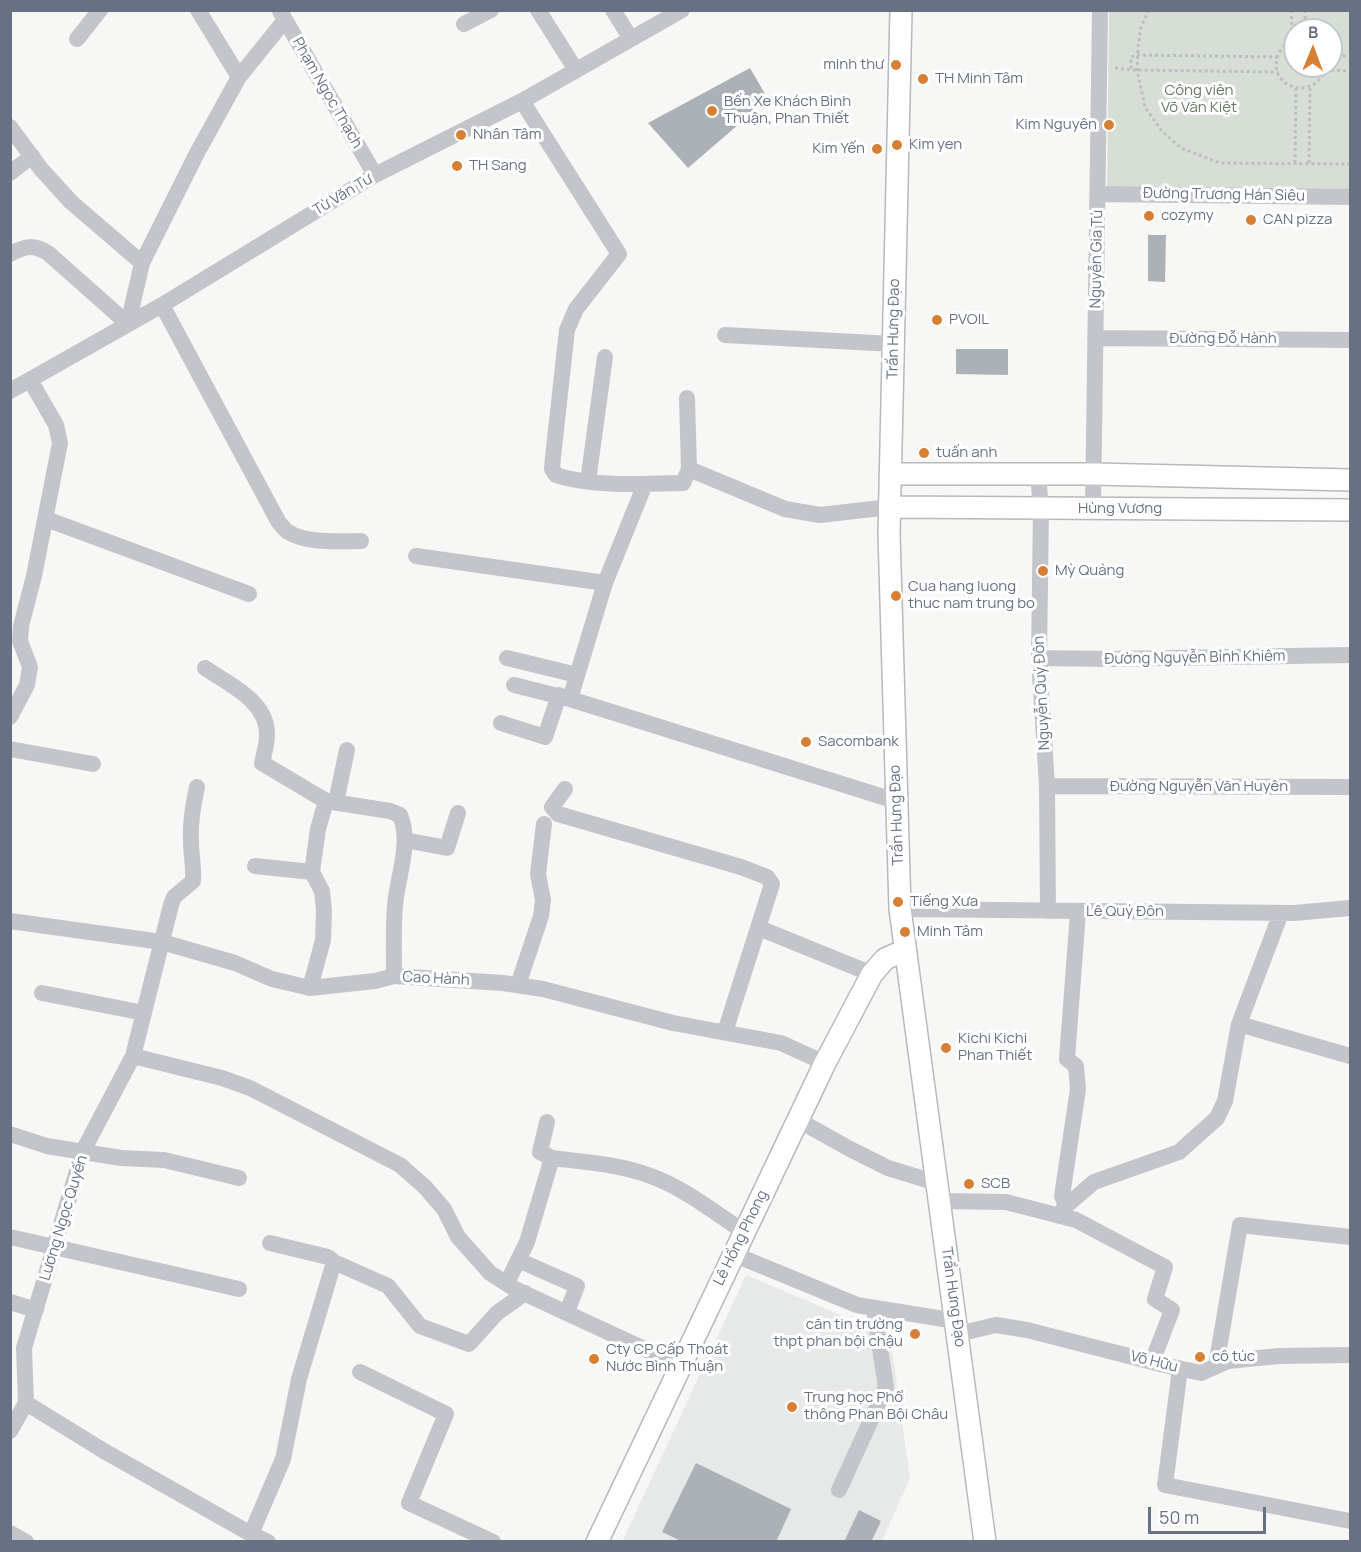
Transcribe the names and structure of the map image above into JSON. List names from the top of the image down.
{
  "streets": {
    "main road": ["Trần Hưng Đạo", "Hùng Vương", "Lê Hồng Phong"],
    "street": [
      "Phạm Ngọc Thạch",
      "Từ Văn Tư",
      "Đường Trương Hán Siêu",
      "Nguyễn Gia Tú",
      "Đường Đỗ Hành",
      "Đường Nguyễn Bỉnh Khiêm",
      "Nguyễn Quý Đôn",
      "Đường Nguyễn Văn Huyên",
      "Lê Quý Đôn",
      "Cao Hành",
      "Lương Ngọc Quyến",
      "Võ Hữu"
    ]
  },
  "crossings": [
    ["Phạm Ngọc Thạch", "Từ Văn Tư"],
    ["Đường Trương Hán Siêu", "Nguyễn Gia Tú"],
    ["Nguyễn Gia Tú", "Đường Đỗ Hành"],
    ["Nguyễn Gia Tú", "Hùng Vương"],
    ["Trần Hưng Đạo", "Hùng Vương"],
    ["Trần Hưng Đạo", "Lê Quý Đôn"],
    ["Trần Hưng Đạo", "Lê Hồng Phong"],
    ["Trần Hưng Đạo", "Võ Hữu"],
    ["Hùng Vương", "Nguyễn Quý Đôn"],
    ["Đường Nguyễn Bỉnh Khiêm", "Nguyễn Quý Đôn"],
    ["Nguyễn Quý Đôn", "Đường Nguyễn Văn Huyên"],
    ["Nguyễn Quý Đôn", "Lê Quý Đôn"],
    ["Cao Hành", "Lương Ngọc Quyến"],
    ["Cao Hành", "Lê Hồng Phong"]
  ],
  "parks": ["Công viên Võ Văn Kiệt"],
  "places": [
    "minh thư",
    "TH Minh Tâm",
    "Bến Xe Khách Bình Thuận, Phan Thiết",
    "Kim Nguyên",
    "Nhân Tâm",
    "Kim yen",
    "Kim Yến",
    "TH Sang",
    "cozymy",
    "CAN pizza",
    "PVOIL",
    "tuấn anh",
    "Mỳ Quảng",
    "Cua hang luong thuc nam trung bo",
    "Sacombank",
    "Tiếng Xưa",
    "Minh Tâm",
    "Kichi Kichi Phan Thiết",
    "SCB",
    "căn tin trường thpt phan bội chậu",
    "cô túc",
    "Cty CP Cấp Thoát Nước Bình Thuận",
    "Trung học Phổ thông Phan Bội Châu"
  ],
  "scale_bar": "50 m",
  "north": "top"
}
